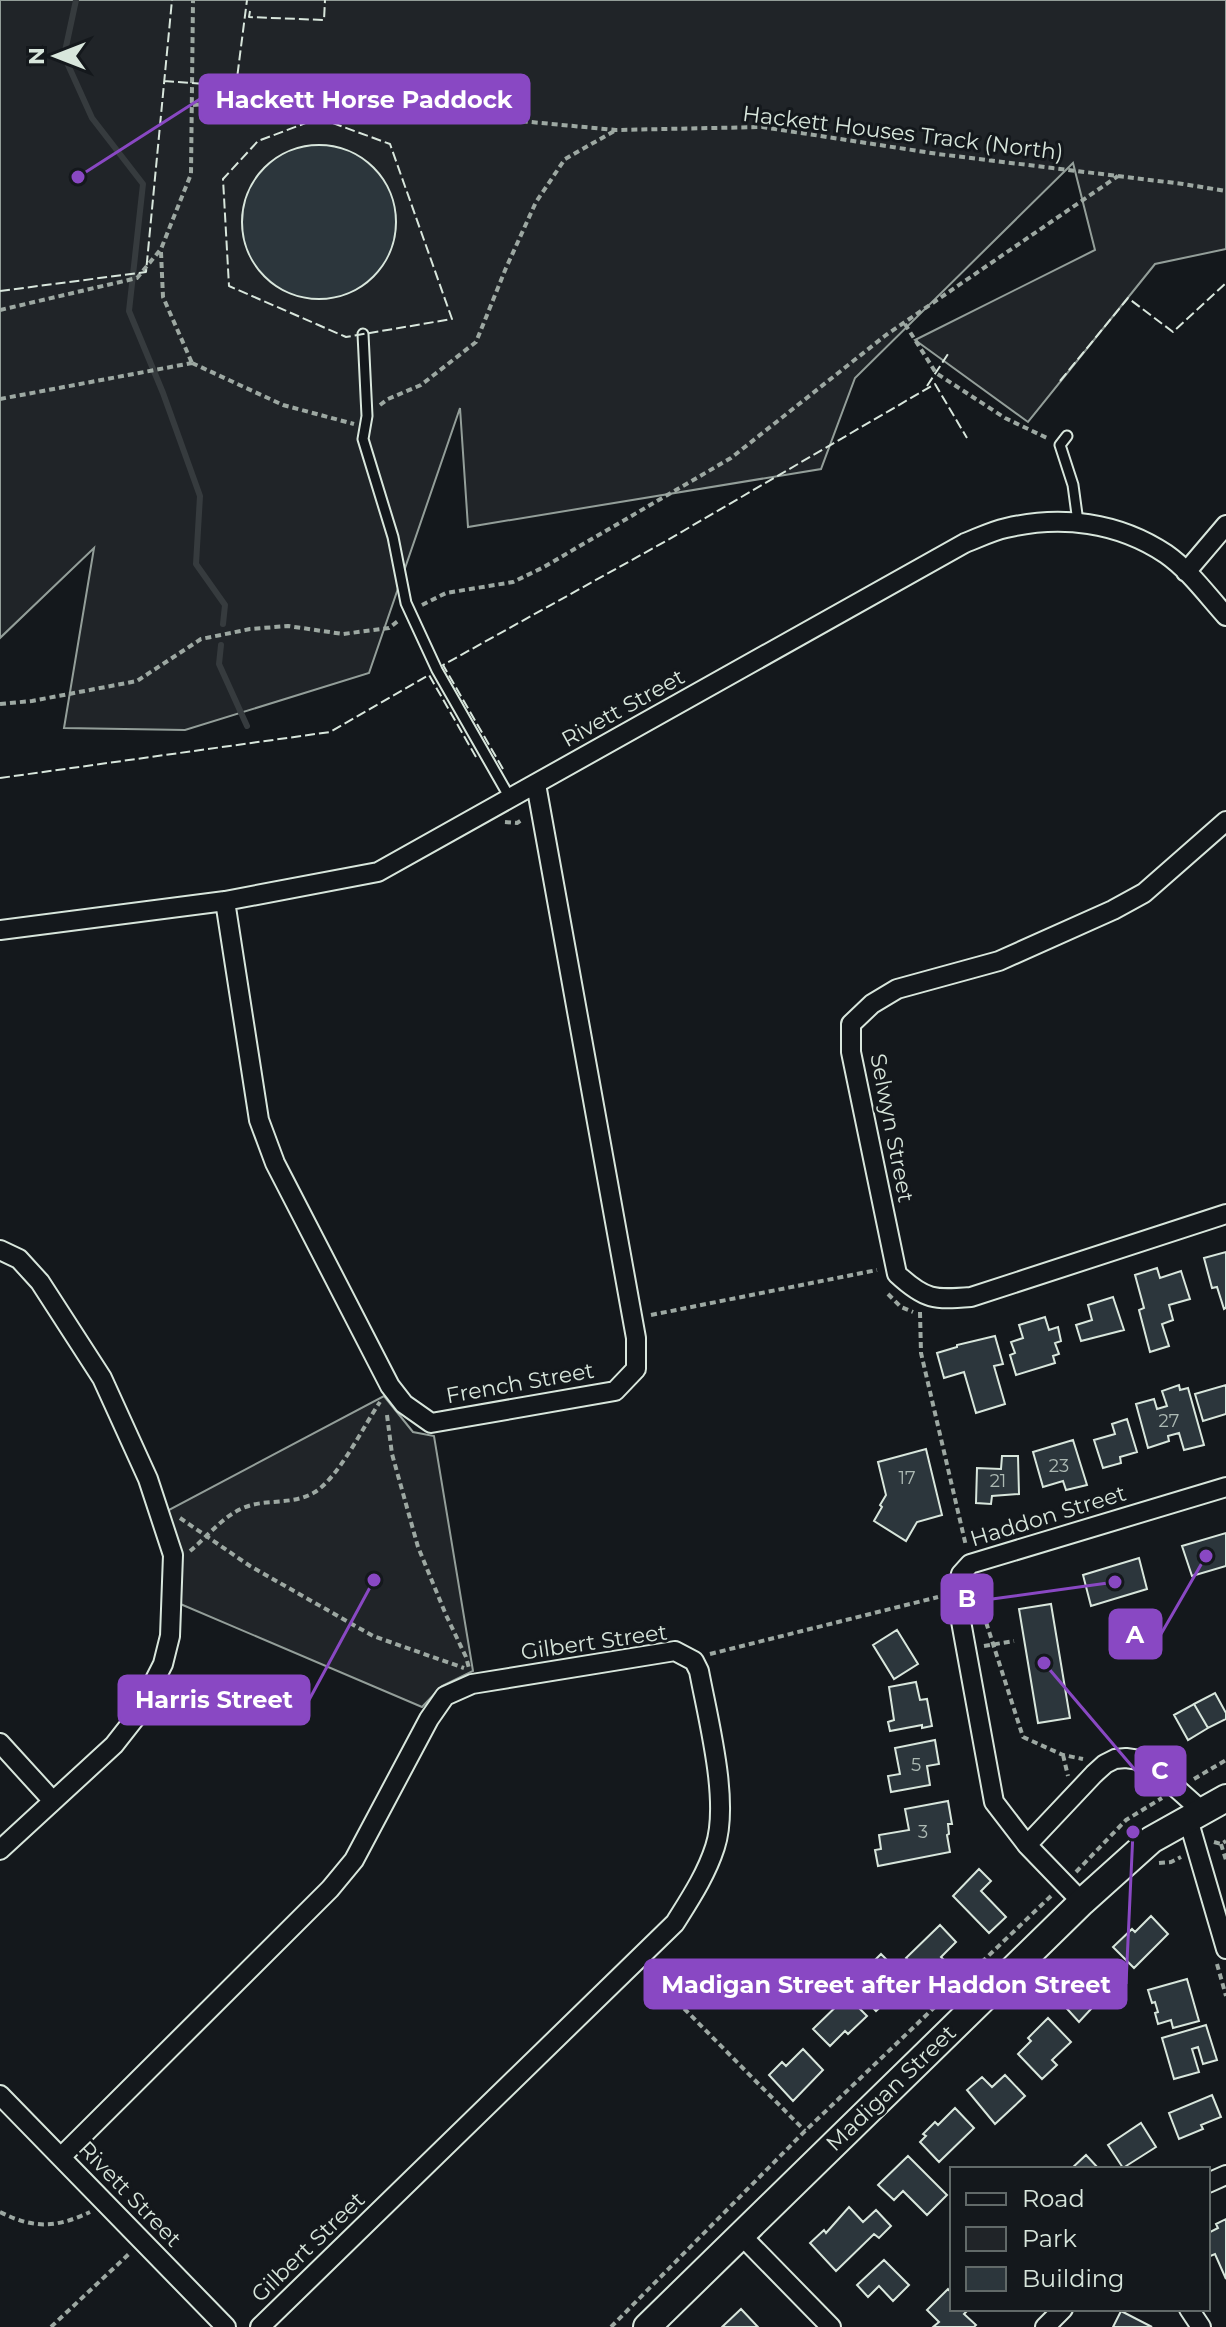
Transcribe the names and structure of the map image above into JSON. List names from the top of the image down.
{
  "streets": {
    "street": [
      "Rivett Street",
      "Selwyn Street",
      "French Street",
      "Haddon Street",
      "Gilbert Street",
      "Madigan Street"
    ],
    "path": ["Hackett Houses Track (North)"]
  },
  "crossings": [
    ["Rivett Street", "French Street"],
    ["Rivett Street", "Gilbert Street"]
  ],
  "places": [
    "Hackett Horse Paddock",
    "A",
    "Harris Street",
    "B",
    "C",
    "Madigan Street after Haddon Street"
  ],
  "house_numbers": [
    "27",
    "23",
    "17",
    "21",
    "5",
    "3"
  ],
  "legend": ["Road", "Park", "Building"],
  "north": "left"
}
